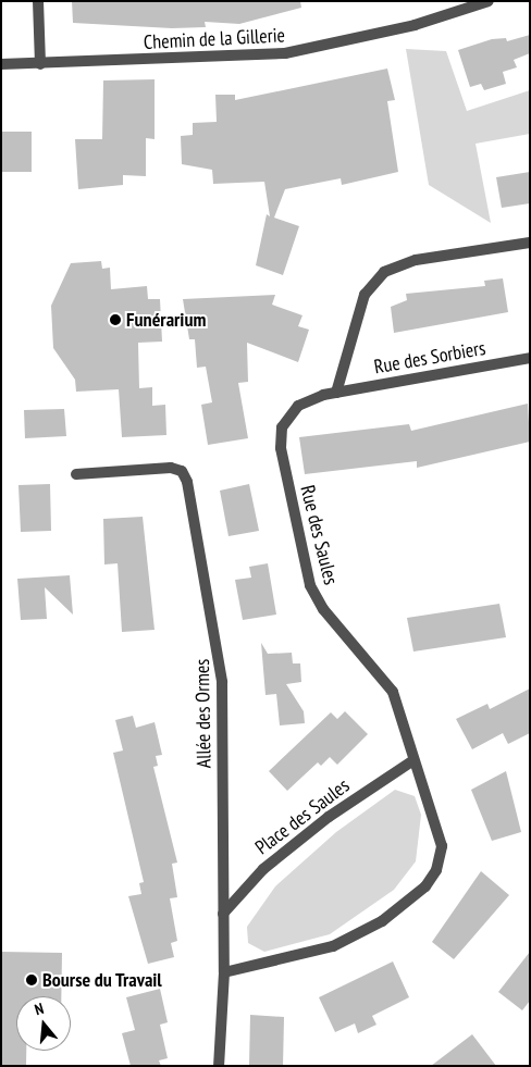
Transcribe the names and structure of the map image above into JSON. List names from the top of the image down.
{
  "streets": {
    "street": [
      "Chemin de la Gillerie",
      "Rue des Sorbiers",
      "Rue des Saules",
      "Allée des Ormes",
      "Place des Saules"
    ]
  },
  "crossings": [
    ["Rue des Sorbiers", "Rue des Saules"],
    ["Rue des Saules", "Place des Saules"],
    ["Allée des Ormes", "Place des Saules"]
  ],
  "places": ["Funérarium", "Bourse du Travail"],
  "north": "top"
}
